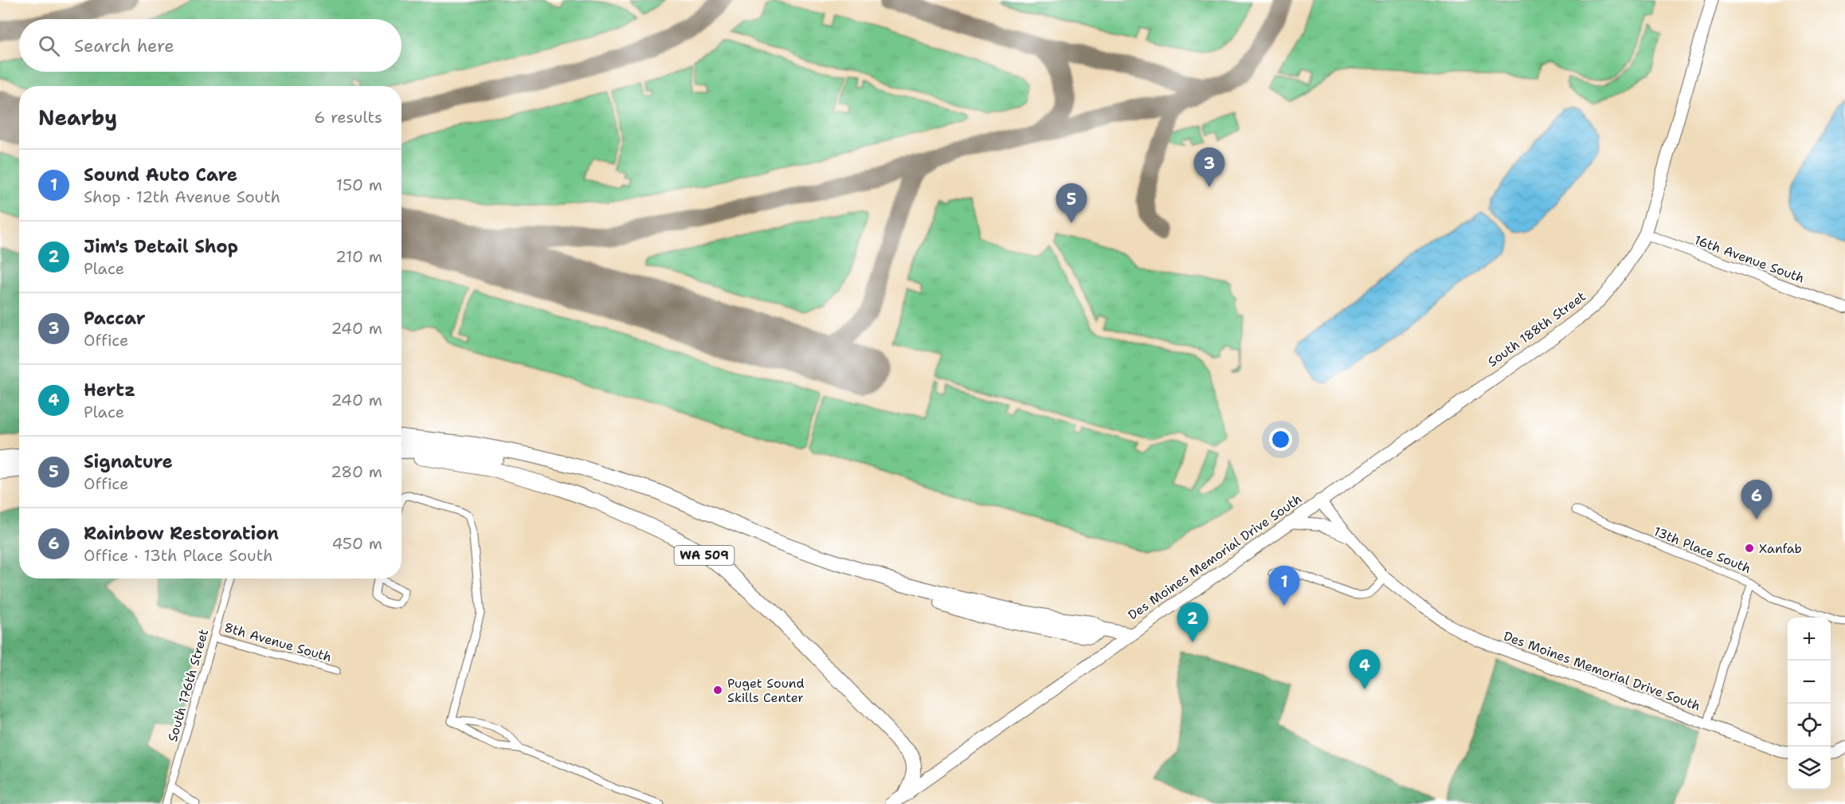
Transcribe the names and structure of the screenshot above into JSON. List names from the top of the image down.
{
  "streets": {
    "highway": ["WA 509"],
    "main road": ["South 188th Street", "Des Moines Memorial Drive South"],
    "street": [
      "16th Avenue South",
      "13th Place South",
      "8th Avenue South",
      "South 176th Street"
    ]
  },
  "crossings": [
    ["16th Avenue South", "South 188th Street"],
    ["South 188th Street", "Des Moines Memorial Drive South"],
    ["WA 509", "Des Moines Memorial Drive South"],
    ["8th Avenue South", "South 176th Street"]
  ],
  "places": ["Xanfab", "Puget Sound Skills Center"],
  "page": {
    "search": "Search here",
    "heading": ["Nearby", "6 results"],
    "pins": [
      "3",
      "5",
      "6",
      "1",
      "2",
      "4"
    ],
    "list": [
      {
        "mark": "1",
        "name": "Sound Auto Care",
        "note": "Shop · 12th Avenue South",
        "value": "150 m"
      },
      {
        "mark": "2",
        "name": "Jim's Detail Shop",
        "note": "Place",
        "value": "210 m"
      },
      {
        "mark": "3",
        "name": "Paccar",
        "note": "Office",
        "value": "240 m"
      },
      {
        "mark": "4",
        "name": "Hertz",
        "note": "Place",
        "value": "240 m"
      },
      {
        "mark": "5",
        "name": "Signature",
        "note": "Office",
        "value": "280 m"
      },
      {
        "mark": "6",
        "name": "Rainbow Restoration",
        "note": "Office · 13th Place South",
        "value": "450 m"
      }
    ],
    "map_buttons": ["+", "−"]
  }
}
